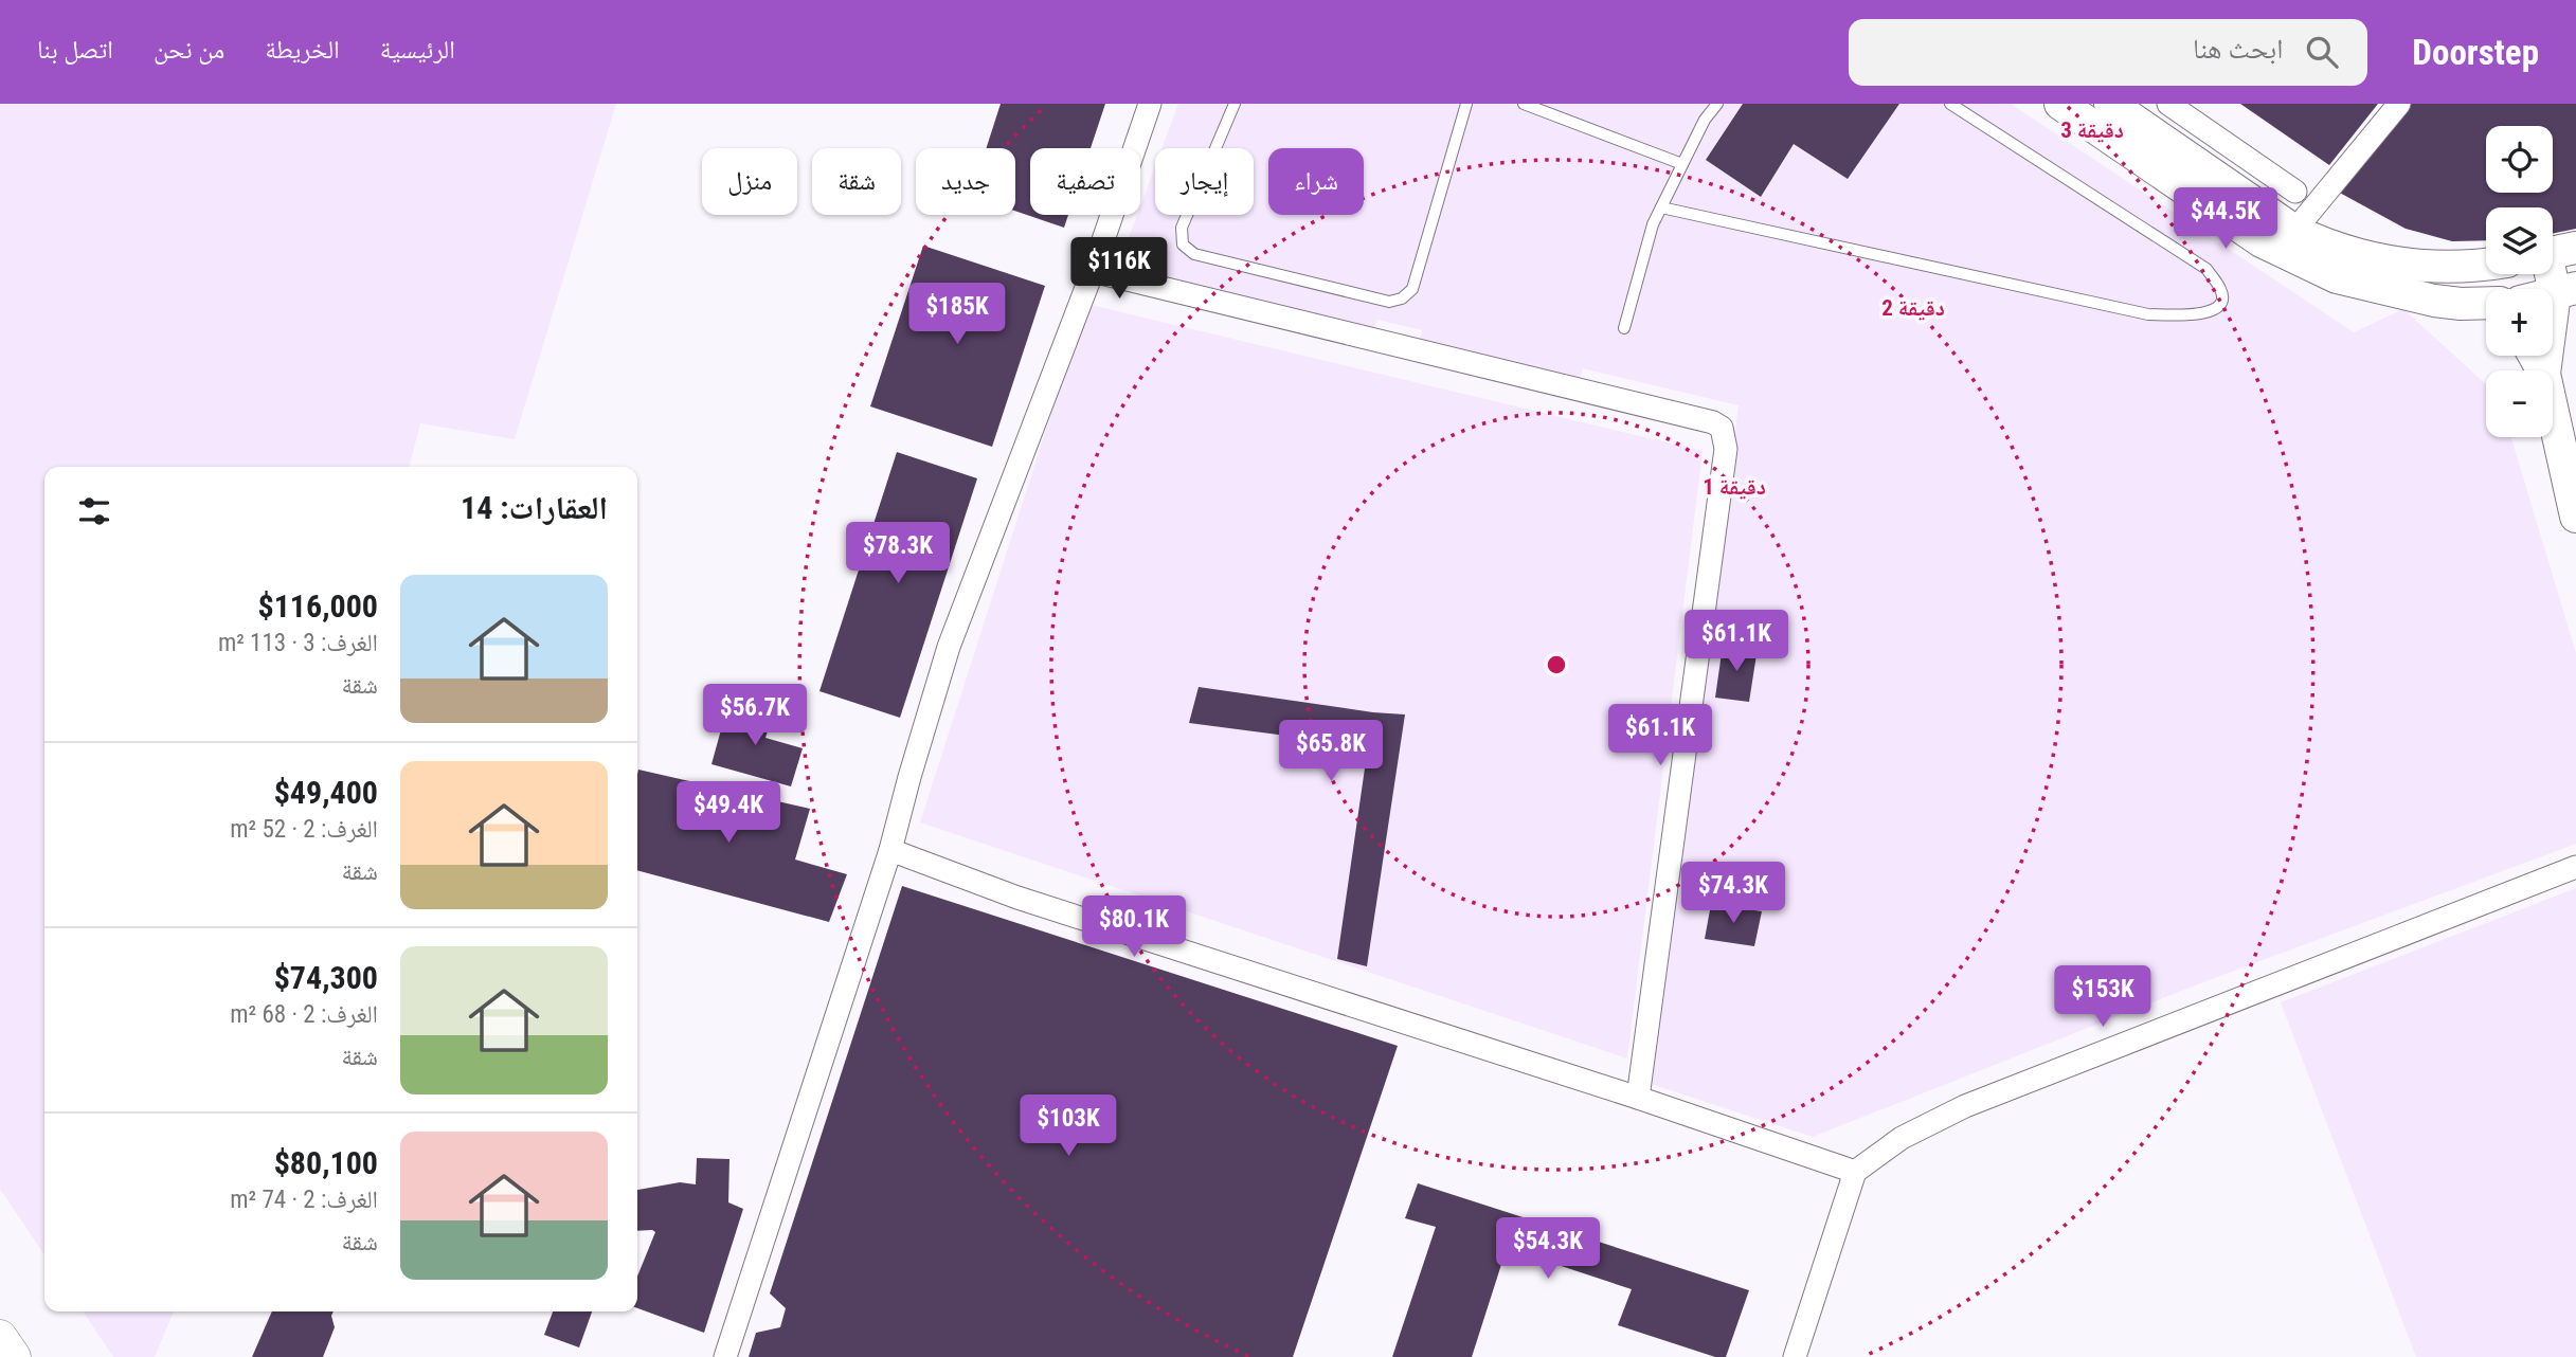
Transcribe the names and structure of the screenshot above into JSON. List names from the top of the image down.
{
  "page": {
    "header": "Doorstep",
    "search": "ابحث هنا",
    "nav": [
      "الرئيسية",
      "الخريطة",
      "من نحن",
      "اتصل بنا"
    ],
    "map_buttons": ["+", "−"],
    "chip": [
      "شراء",
      "إيجار",
      "تصفية",
      "جديد",
      "شقة",
      "منزل"
    ],
    "price": [
      "$44.5K",
      "$116K",
      "$185K",
      "$78.3K",
      "$61.1K",
      "$56.7K",
      "$61.1K",
      "$65.8K",
      "$49.4K",
      "$74.3K",
      "$80.1K",
      "$153K",
      "$103K",
      "$54.3K"
    ],
    "heading": "العقارات: 14",
    "list": [
      {
        "name": "$116,000",
        "note": "الغرف: 3 · 113 m² · شقة"
      },
      {
        "name": "$49,400",
        "note": "الغرف: 2 · 52 m² · شقة"
      },
      {
        "name": "$74,300",
        "note": "الغرف: 2 · 68 m² · شقة"
      },
      {
        "name": "$80,100",
        "note": "الغرف: 2 · 74 m² · شقة"
      }
    ]
  },
  "rings": ["3 دقيقة", "2 دقيقة", "1 دقيقة"]
}
